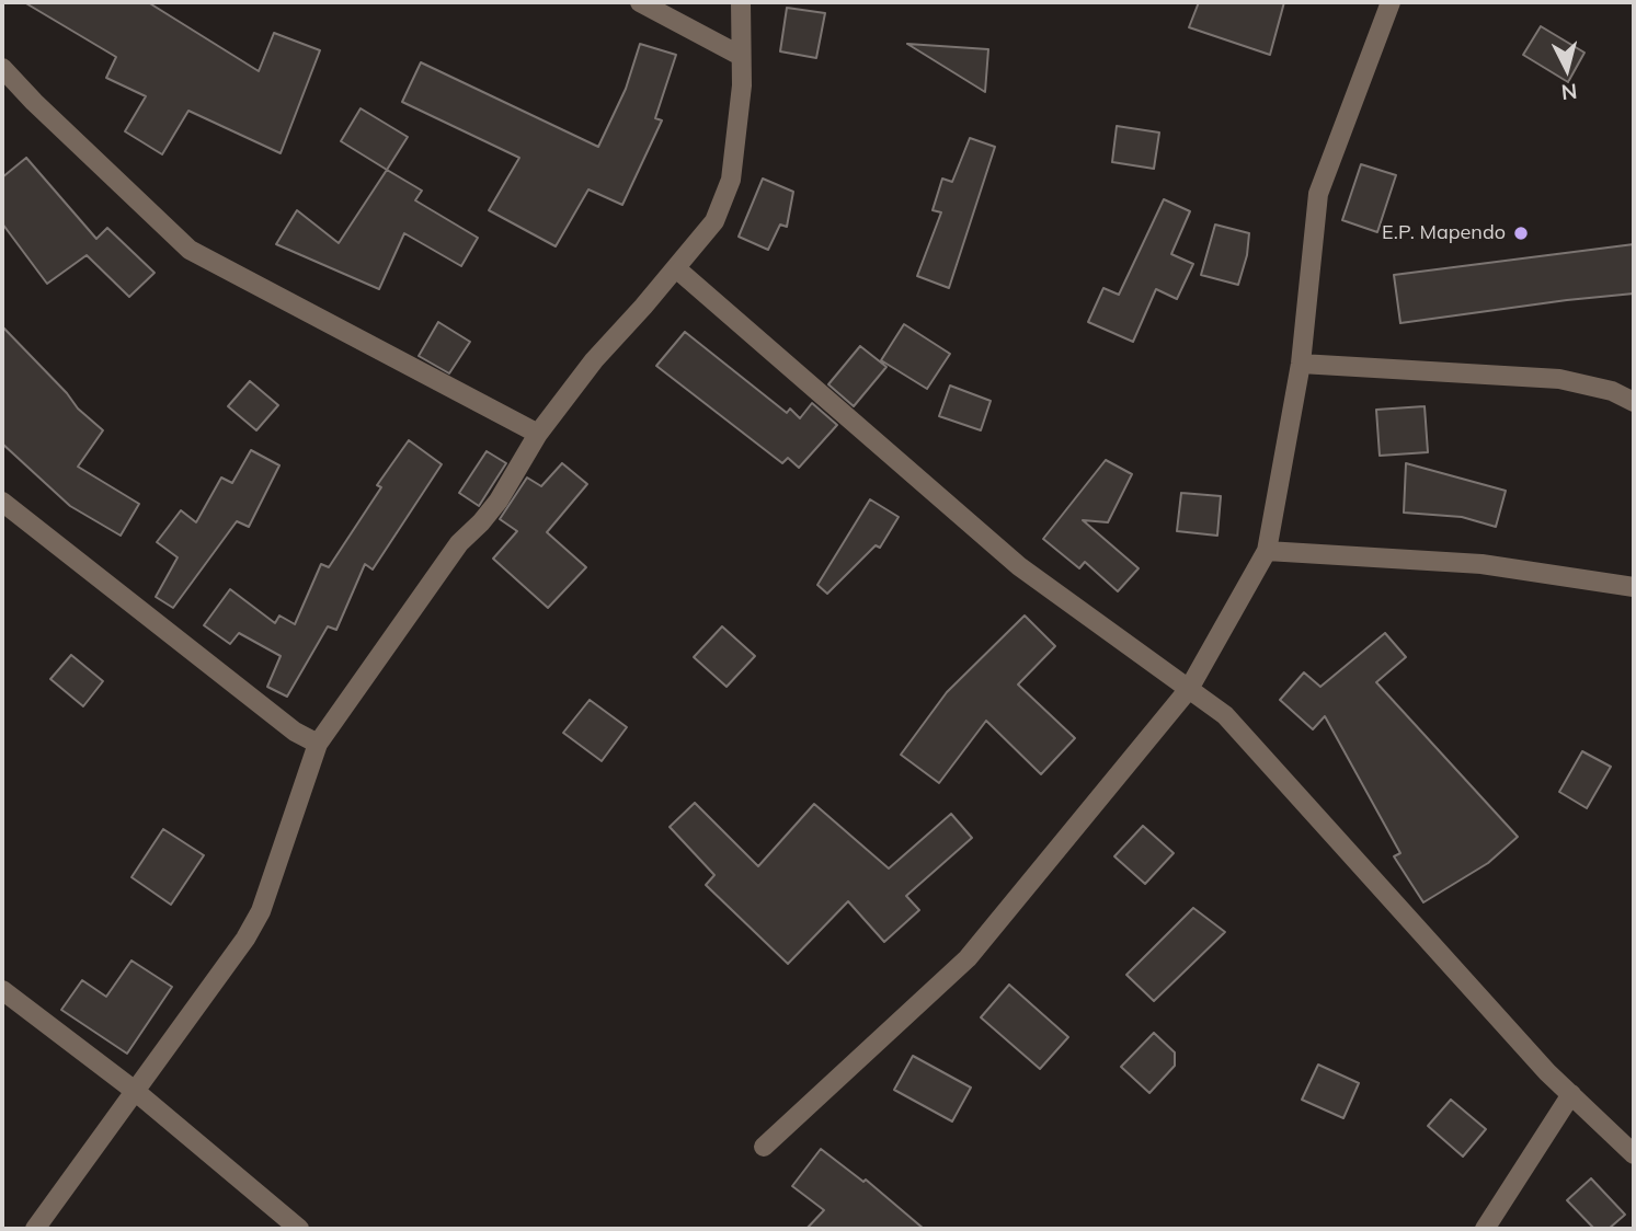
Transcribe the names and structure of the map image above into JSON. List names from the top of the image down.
{
  "places": ["E.P. Mapendo"],
  "north": "bottom"
}
